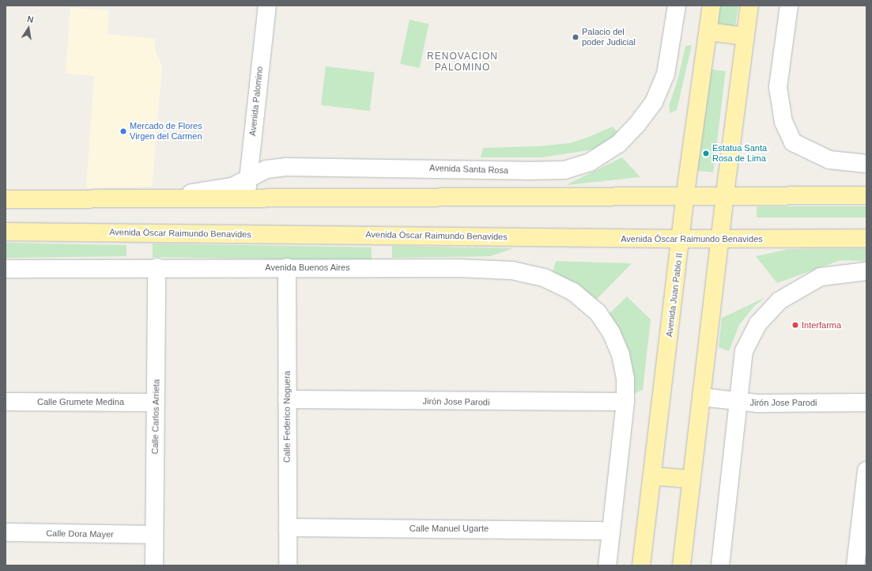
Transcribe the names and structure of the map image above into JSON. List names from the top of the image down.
{
  "streets": {
    "main road": ["Avenida Óscar Raimundo Benavides", "Avenida Juan Pablo II"],
    "street": [
      "Avenida Palomino",
      "Avenida Santa Rosa",
      "Avenida Buenos Aires",
      "Calle Grumete Medina",
      "Jirón Jose Parodi",
      "Calle Carlos Arrieta",
      "Calle Federico Noguera",
      "Calle Manuel Ugarte",
      "Calle Dora Mayer"
    ]
  },
  "crossings": [
    ["Avenida Palomino", "Avenida Santa Rosa"],
    ["Avenida Óscar Raimundo Benavides", "Avenida Juan Pablo II"],
    ["Avenida Buenos Aires", "Jirón Jose Parodi"],
    ["Avenida Buenos Aires", "Calle Carlos Arrieta"],
    ["Avenida Buenos Aires", "Calle Federico Noguera"],
    ["Calle Grumete Medina", "Calle Carlos Arrieta"],
    ["Jirón Jose Parodi", "Calle Federico Noguera"],
    ["Calle Carlos Arrieta", "Calle Dora Mayer"],
    ["Calle Federico Noguera", "Calle Manuel Ugarte"]
  ],
  "districts": ["RENOVACION PALOMINO"],
  "places": [
    "Palacio del poder Judicial",
    "Mercado de Flores Virgen del Carmen",
    "Estatua Santa Rosa de Lima",
    "Interfarma"
  ],
  "north": "top"
}
